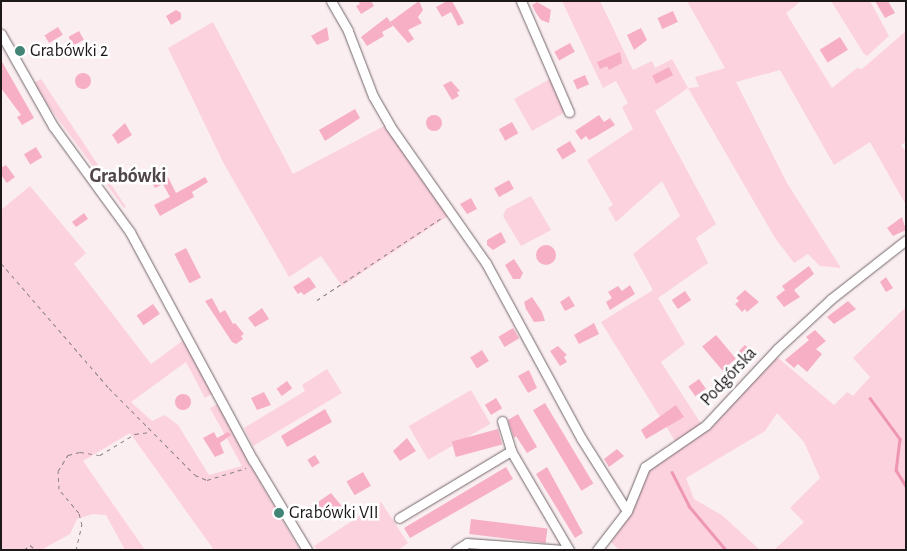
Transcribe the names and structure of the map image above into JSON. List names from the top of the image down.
{
  "streets": {
    "street": ["Podgórska"]
  },
  "districts": ["Grabówki"],
  "places": ["Grabówki 2", "Grabówki VII"]
}
